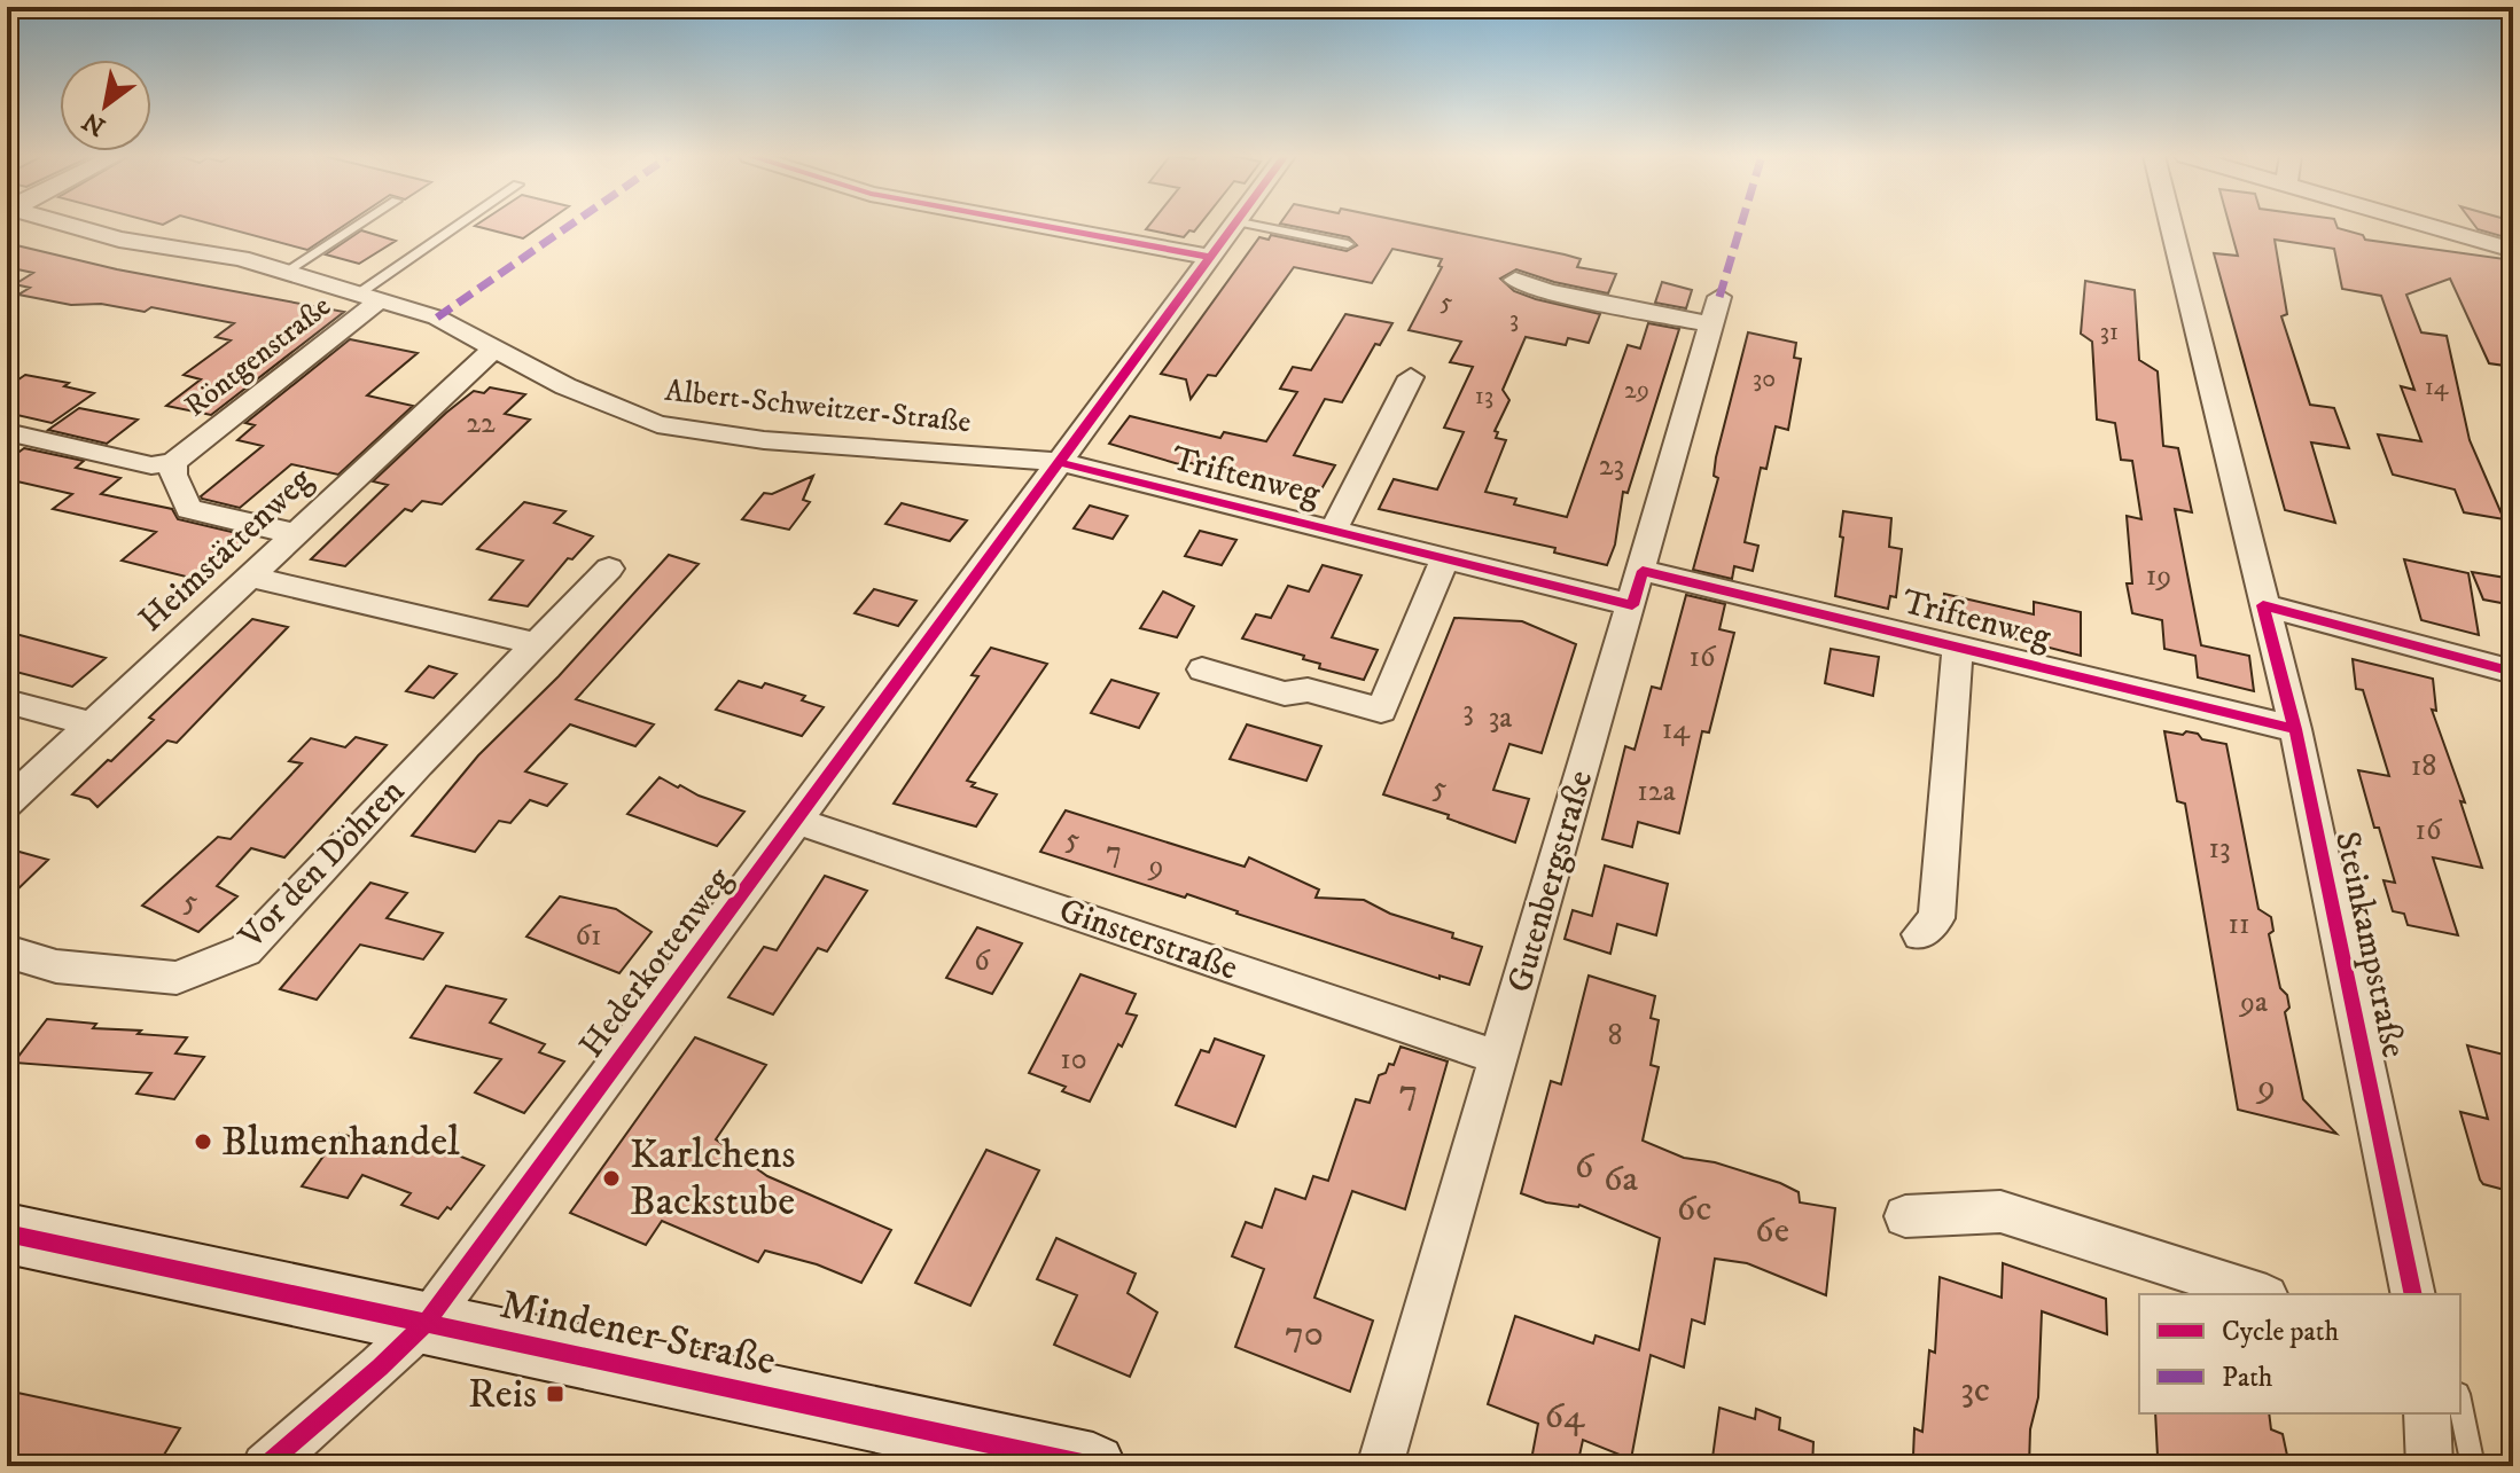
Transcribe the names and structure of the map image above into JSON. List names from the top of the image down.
{
  "streets": {
    "main road": ["Mindener Straße"],
    "street": [
      "Röntgenstraße",
      "Albert-Schweitzer-Straße",
      "Triftenweg",
      "Heimstättenweg",
      "Vor den Döhren",
      "Gutenbergstraße",
      "Ginsterstraße",
      "Steinkampstraße",
      "Hederkottenweg"
    ]
  },
  "crossings": [
    ["Röntgenstraße", "Albert-Schweitzer-Straße"],
    ["Röntgenstraße", "Heimstättenweg"],
    ["Albert-Schweitzer-Straße", "Triftenweg"],
    ["Albert-Schweitzer-Straße", "Heimstättenweg"],
    ["Albert-Schweitzer-Straße", "Hederkottenweg"],
    ["Triftenweg", "Gutenbergstraße"],
    ["Triftenweg", "Steinkampstraße"],
    ["Triftenweg", "Hederkottenweg"],
    ["Gutenbergstraße", "Ginsterstraße"],
    ["Ginsterstraße", "Hederkottenweg"],
    ["Hederkottenweg", "Mindener Straße"]
  ],
  "places": {
    "other": ["Blumenhandel", "Karlchens Backstube"],
    "transit": ["Reis"]
  },
  "house_numbers": [
    "5",
    "3",
    "31",
    "30",
    "14",
    "29",
    "13",
    "22",
    "23",
    "19",
    "16",
    "3",
    "3a",
    "14",
    "18",
    "5",
    "12a",
    "16",
    "5",
    "13",
    "7",
    "9",
    "5",
    "11",
    "61",
    "6",
    "9a",
    "8",
    "10",
    "9",
    "7",
    "6",
    "6a",
    "6c",
    "6e",
    "70",
    "3c",
    "64"
  ],
  "legend": ["Cycle path", "Path"],
  "north": "bottom left"
}
